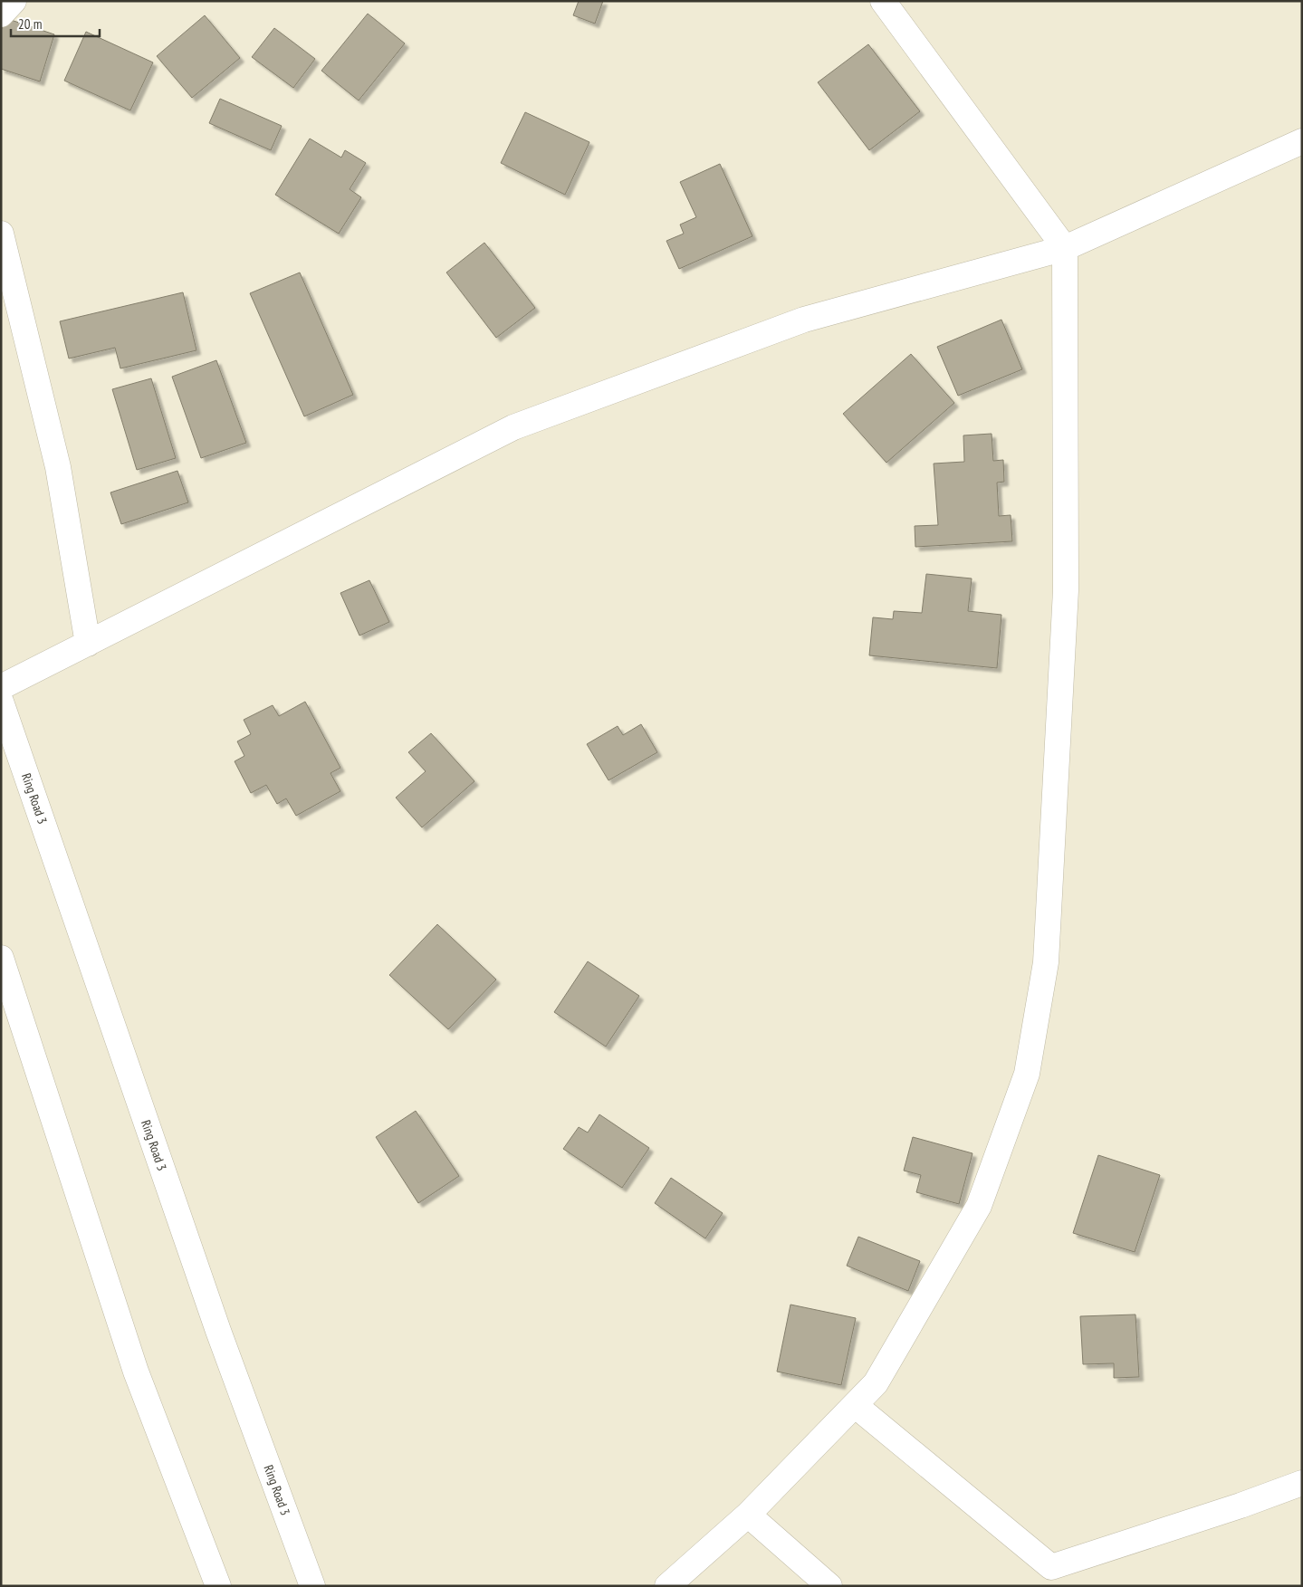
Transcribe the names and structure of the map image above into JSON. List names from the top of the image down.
{
  "streets": {
    "street": ["Ring Road 3"]
  },
  "scale_bar": "20 m"
}
